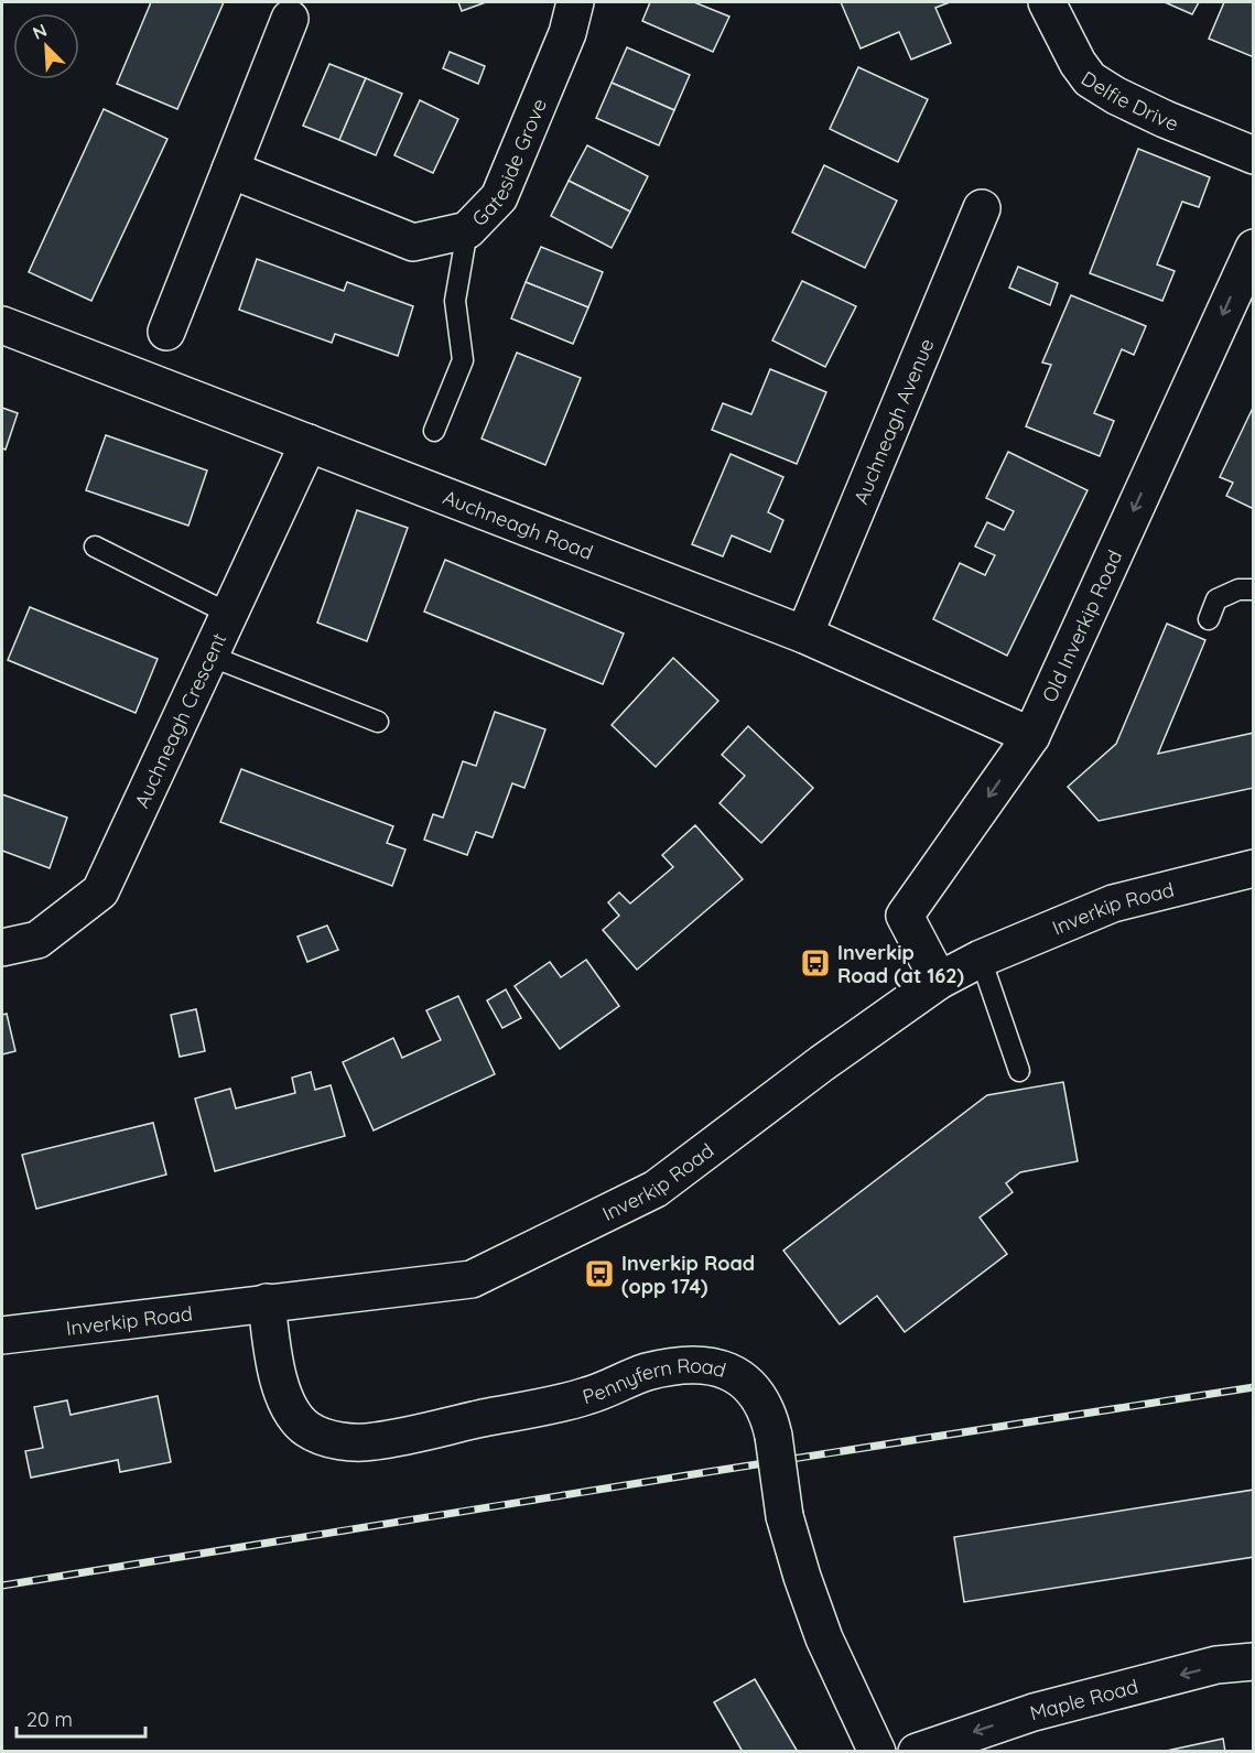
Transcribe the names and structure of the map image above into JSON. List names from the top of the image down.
{
  "streets": {
    "main road": [
      "Delfie Drive",
      "Gateside Grove",
      "Auchneagh Avenue",
      "Auchneagh Road",
      "Old Inverkip Road",
      "Auchneagh Crescent",
      "Inverkip Road",
      "Pennyfern Road",
      "Maple Road"
    ]
  },
  "crossings": [
    ["Auchneagh Avenue", "Auchneagh Road"],
    ["Auchneagh Road", "Old Inverkip Road"],
    ["Auchneagh Road", "Auchneagh Crescent"],
    ["Old Inverkip Road", "Inverkip Road"],
    ["Inverkip Road", "Pennyfern Road"]
  ],
  "one_way": ["Old Inverkip Road", "Maple Road"],
  "places": {
    "bus stop": ["Inverkip Road (at 162)", "Inverkip Road (opp 174)"]
  },
  "scale_bar": "20 m",
  "north": "top left"
}
